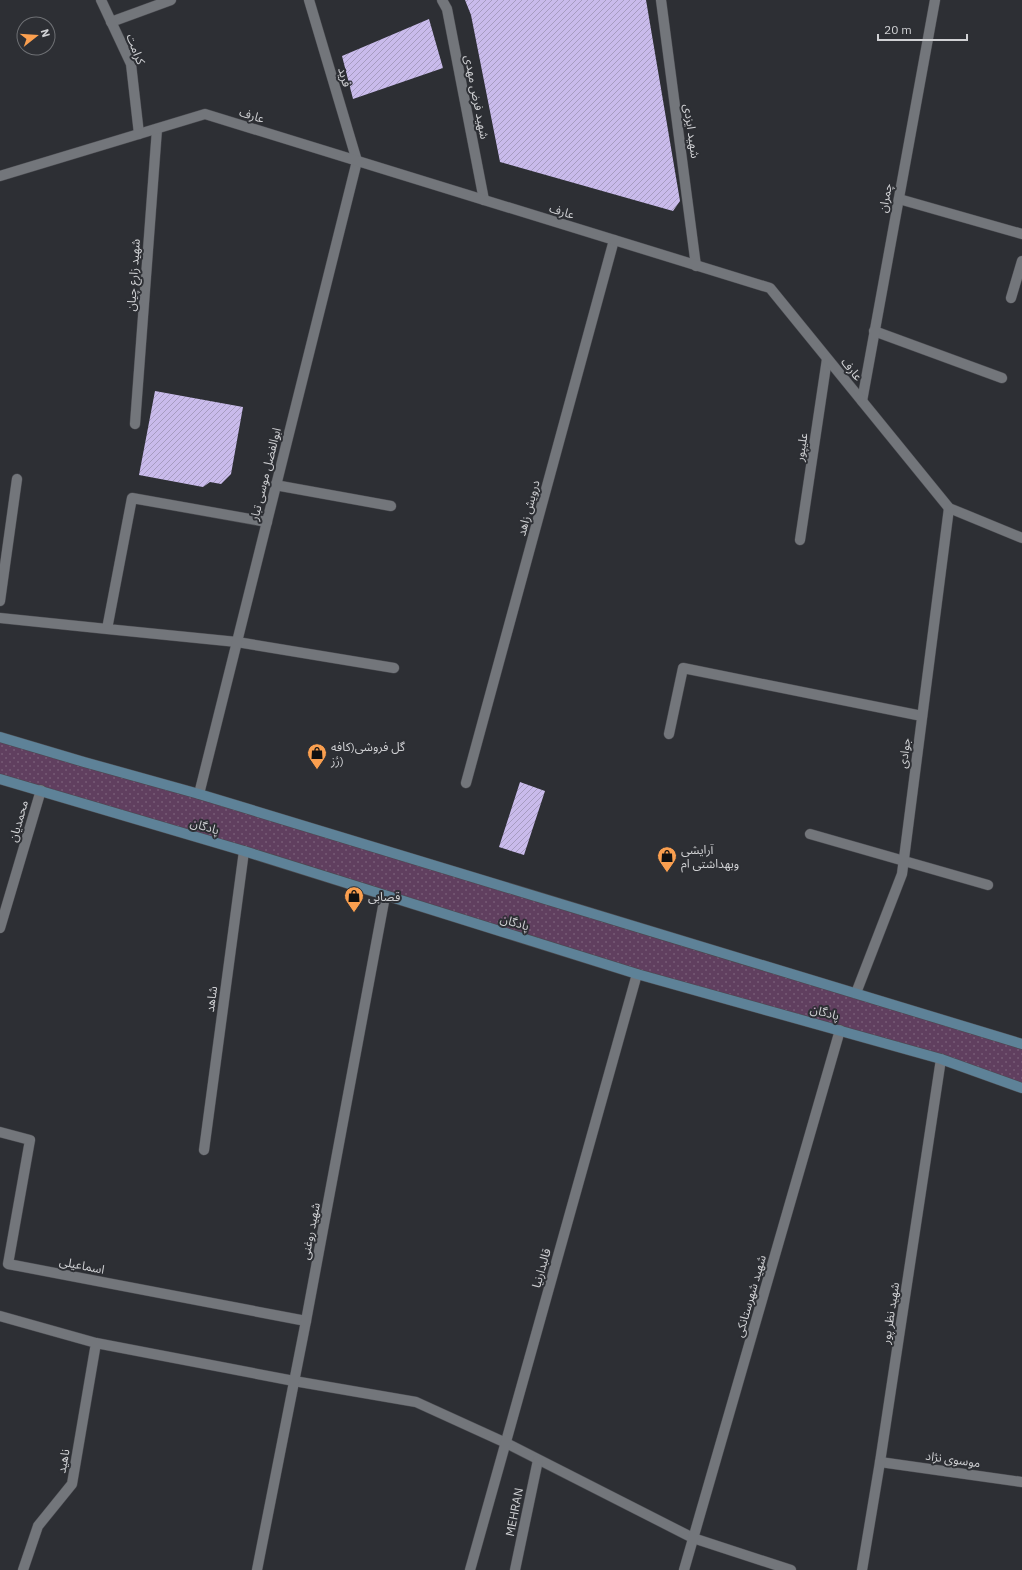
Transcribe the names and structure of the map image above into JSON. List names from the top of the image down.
{
  "streets": {
    "main road": ["پادگان"],
    "street": [
      "کرامت",
      "فرید",
      "شهید فرض مهدی",
      "عارف",
      "شهید ایزدی",
      "چمران",
      "شهید زارع چیان",
      "علیپور",
      "ابوالفضل موسی تبار",
      "درویش زاهد",
      "جوادی",
      "محمدیان",
      "شاهد",
      "شهید روغنی",
      "اسماعيلی",
      "قالبدارنیا",
      "شهید شهرستانکی",
      "شهید نظر پور",
      "موسوی نژاد",
      "ناهید",
      "MEHRAN"
    ]
  },
  "crossings": [
    ["کرامت", "عارف"],
    ["فرید", "عارف"],
    ["فرید", "ابوالفضل موسی تبار"],
    ["شهید فرض مهدی", "عارف"],
    ["عارف", "شهید ایزدی"],
    ["عارف", "چمران"],
    ["عارف", "شهید زارع چیان"],
    ["عارف", "علیپور"],
    ["عارف", "ابوالفضل موسی تبار"],
    ["عارف", "درویش زاهد"],
    ["عارف", "جوادی"],
    ["محمدیان", "پادگان"],
    ["پادگان", "شاهد"],
    ["پادگان", "شهید روغنی"],
    ["پادگان", "قالبدارنیا"],
    ["پادگان", "شهید شهرستانکی"],
    ["پادگان", "شهید نظر پور"],
    ["شهید روغنی", "اسماعيلی"],
    ["شهید نظر پور", "موسوی نژاد"]
  ],
  "places": {
    "shop": ["گل فروشی(کافه رُز)", "آرایشی وبهداشتی ام", "قصابی"]
  },
  "scale_bar": "20 m",
  "north": "right"
}
